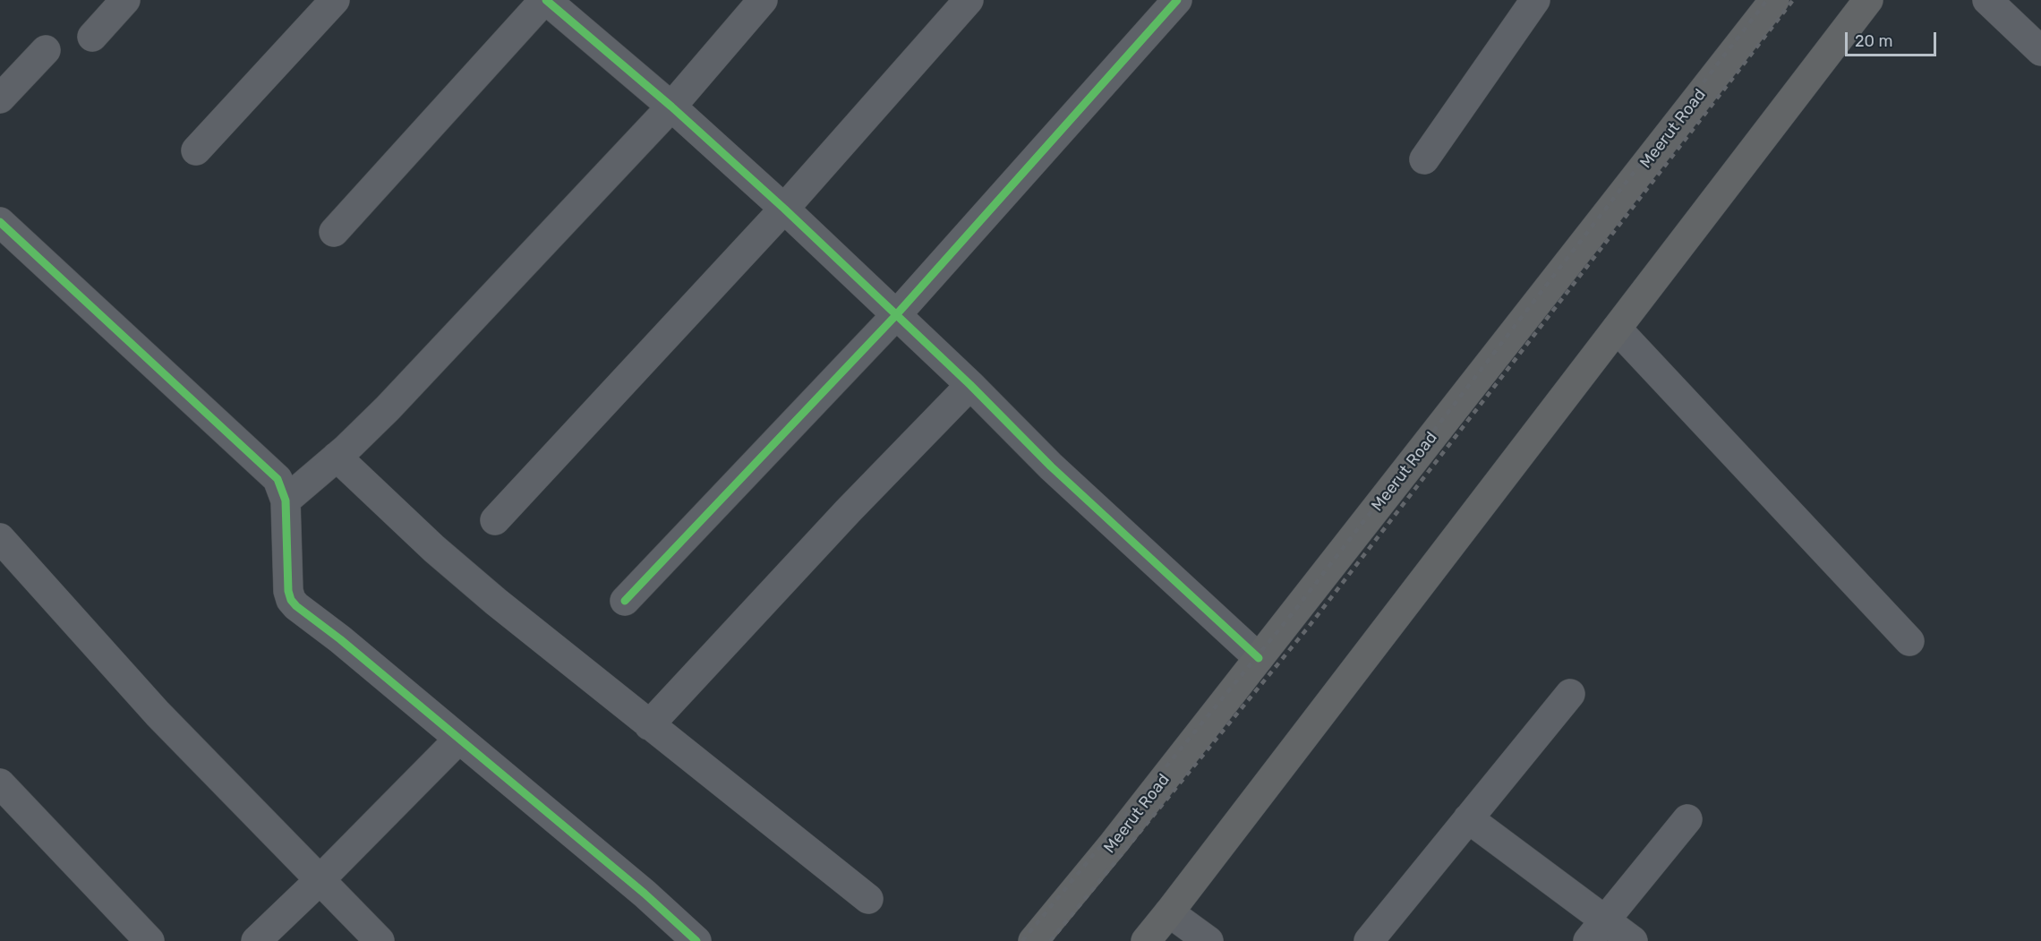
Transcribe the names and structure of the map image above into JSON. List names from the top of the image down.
{
  "streets": {
    "highway": ["Meerut Road"]
  },
  "scale_bar": "20 m"
}
